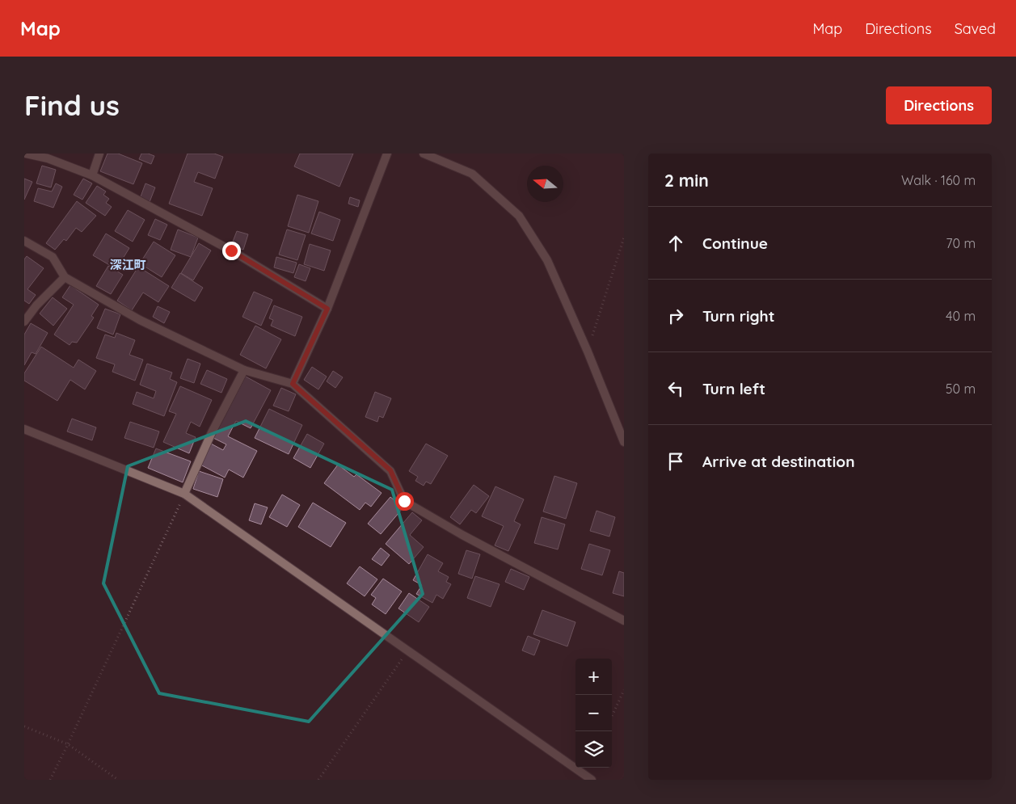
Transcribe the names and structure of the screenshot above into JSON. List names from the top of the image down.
{
  "districts": ["深江町"],
  "north": "left",
  "page": {
    "header": "Map",
    "nav": ["Map", "Directions", "Saved"],
    "buttons": "Directions",
    "title": "Find us",
    "heading": ["2 min", "Walk · 160 m"],
    "list": [
      ["Continue", "70 m"],
      ["Turn right", "40 m"],
      ["Turn left", "50 m"],
      "Arrive at destination"
    ],
    "map_buttons": ["+", "−"]
  }
}
